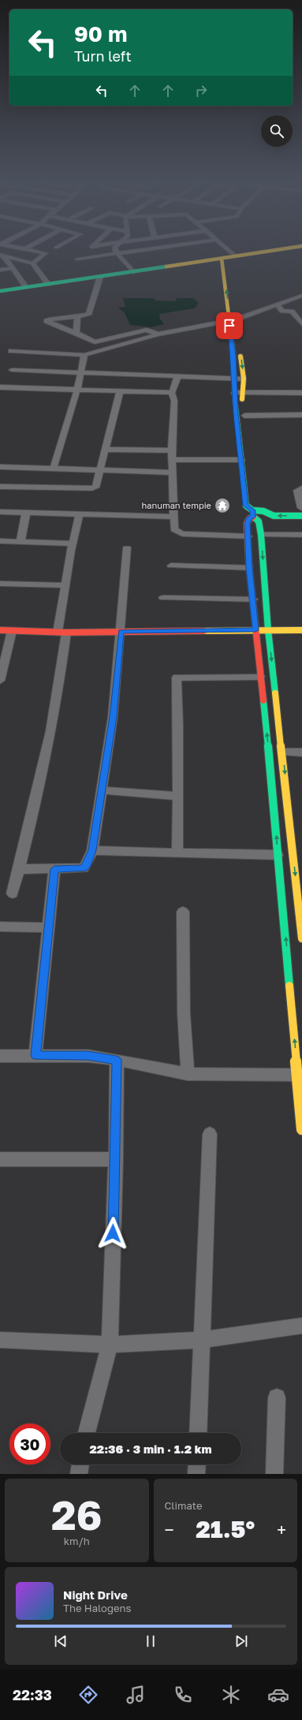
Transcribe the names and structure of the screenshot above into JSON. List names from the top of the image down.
{
  "places": {
    "temple": ["hanuman tempie"]
  },
  "page": {
    "turn": ["90 m", "Turn left"],
    "limit": "30",
    "trip": "22:36 · 3 min · 1.2 km",
    "tile": [
      ["26", "km/h"],
      "Climate"
    ],
    "heat": ["−", "21.5°", "+"],
    "song": ["Night Drive", "The Halogens"],
    "tabs": "22:33"
  }
}
